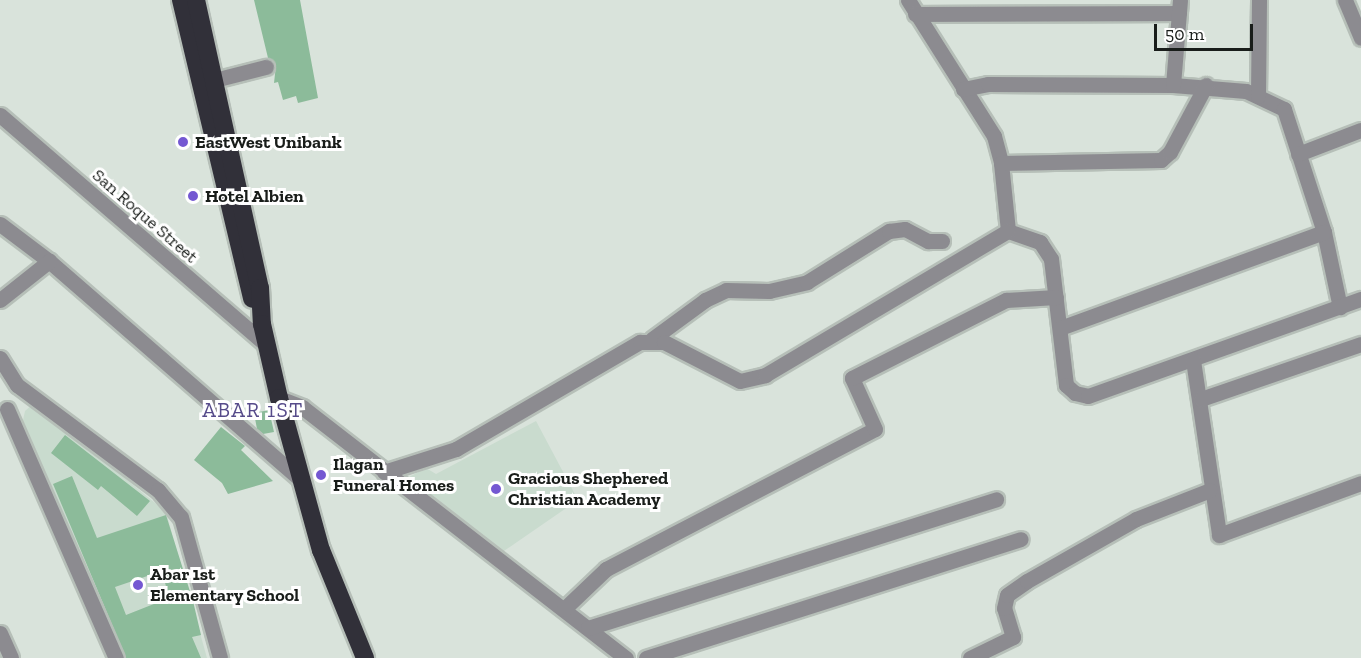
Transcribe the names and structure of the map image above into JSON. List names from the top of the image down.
{
  "streets": {
    "street": ["San Roque Street"]
  },
  "districts": ["ABAR 1ST"],
  "places": [
    "EastWest Unibank",
    "Hotel Albien",
    "Ilagan Funeral Homes",
    "Gracious Shephered Christian Academy",
    "Abar 1st Elementary School"
  ],
  "scale_bar": "50 m"
}
